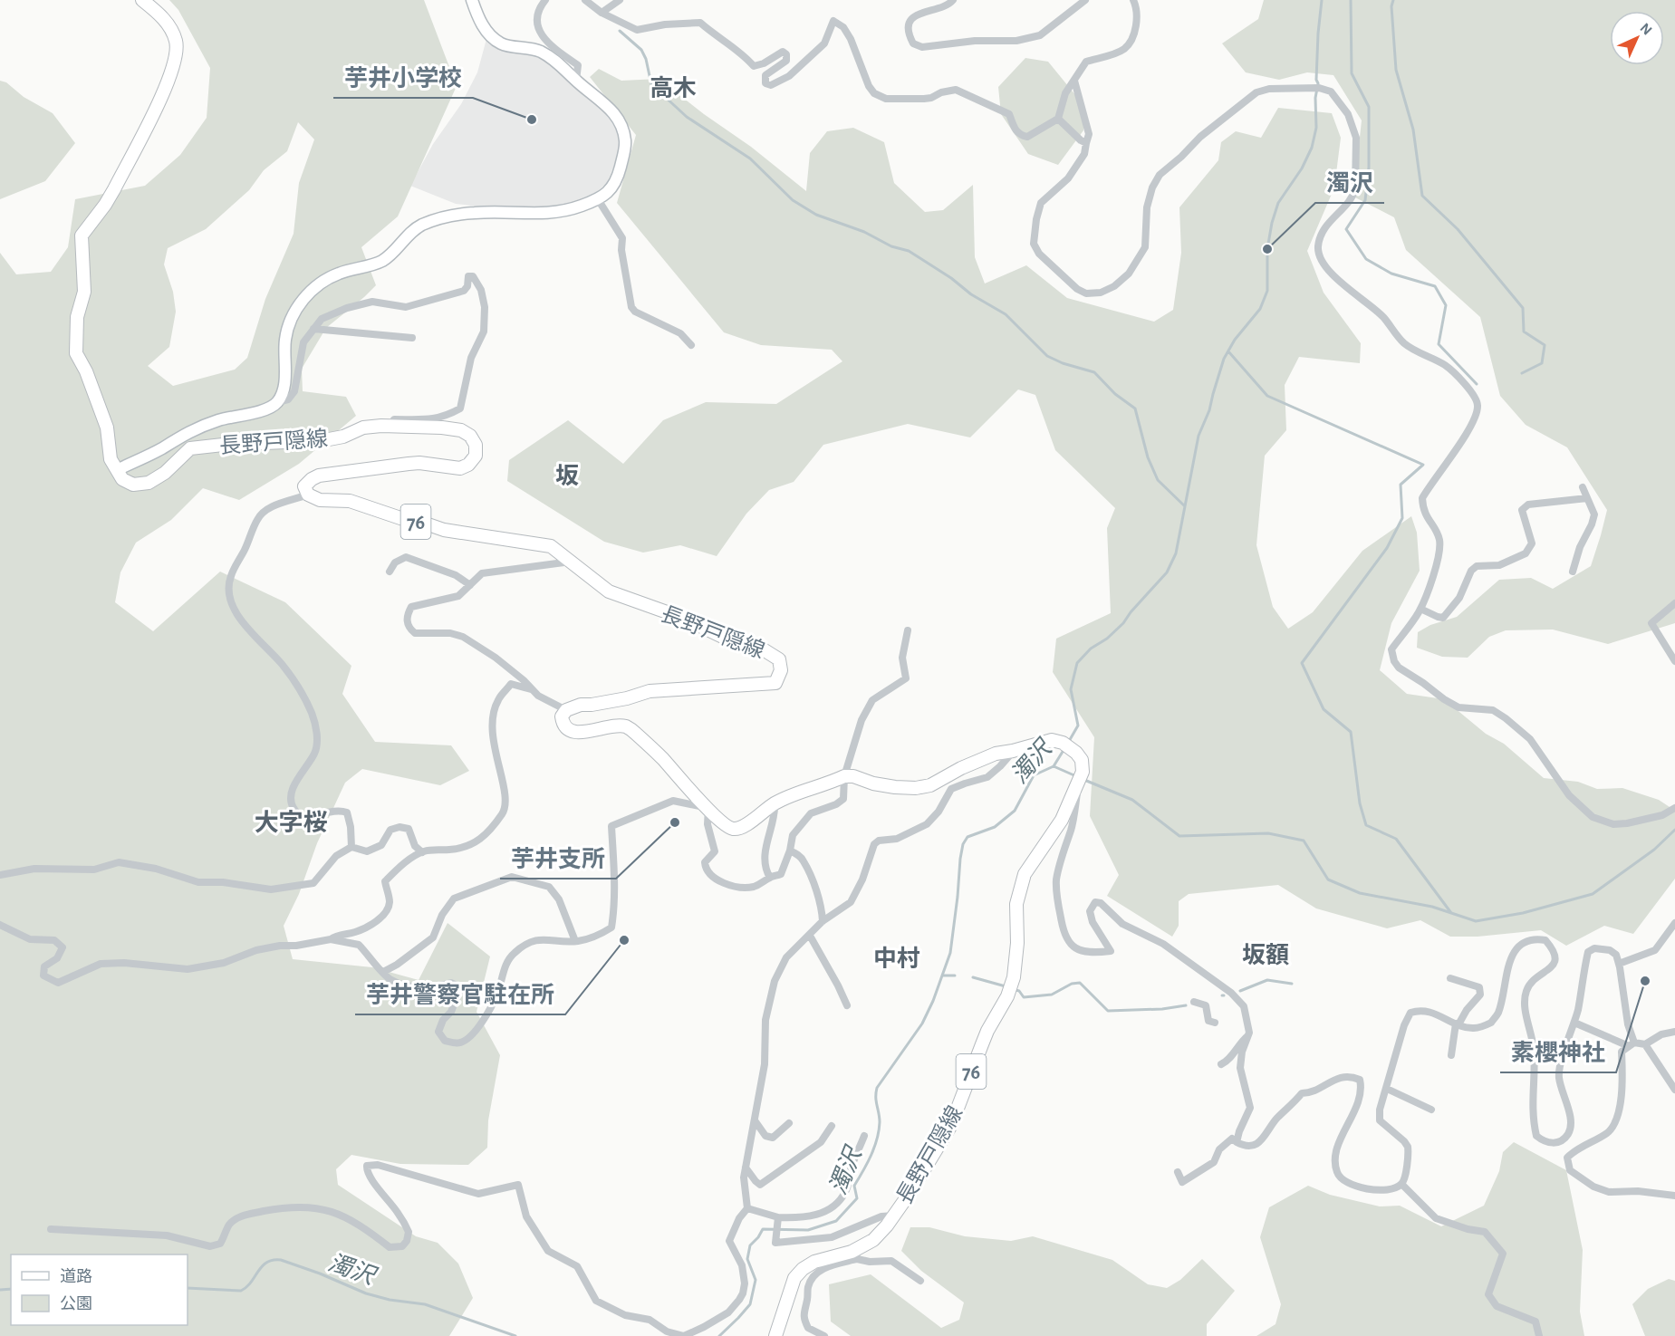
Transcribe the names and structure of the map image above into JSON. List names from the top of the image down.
{
  "streets": {
    "main road": ["長野戸隠線", "76"]
  },
  "districts": [
    "高木",
    "坂",
    "大字桜",
    "坂額",
    "中村"
  ],
  "water": ["濁沢"],
  "places": [
    "芋井小学校",
    "濁沢",
    "芋井支所",
    "芋井警察官駐在所",
    "素櫻神社"
  ],
  "legend": ["道路", "公園"],
  "north": "top right"
}
